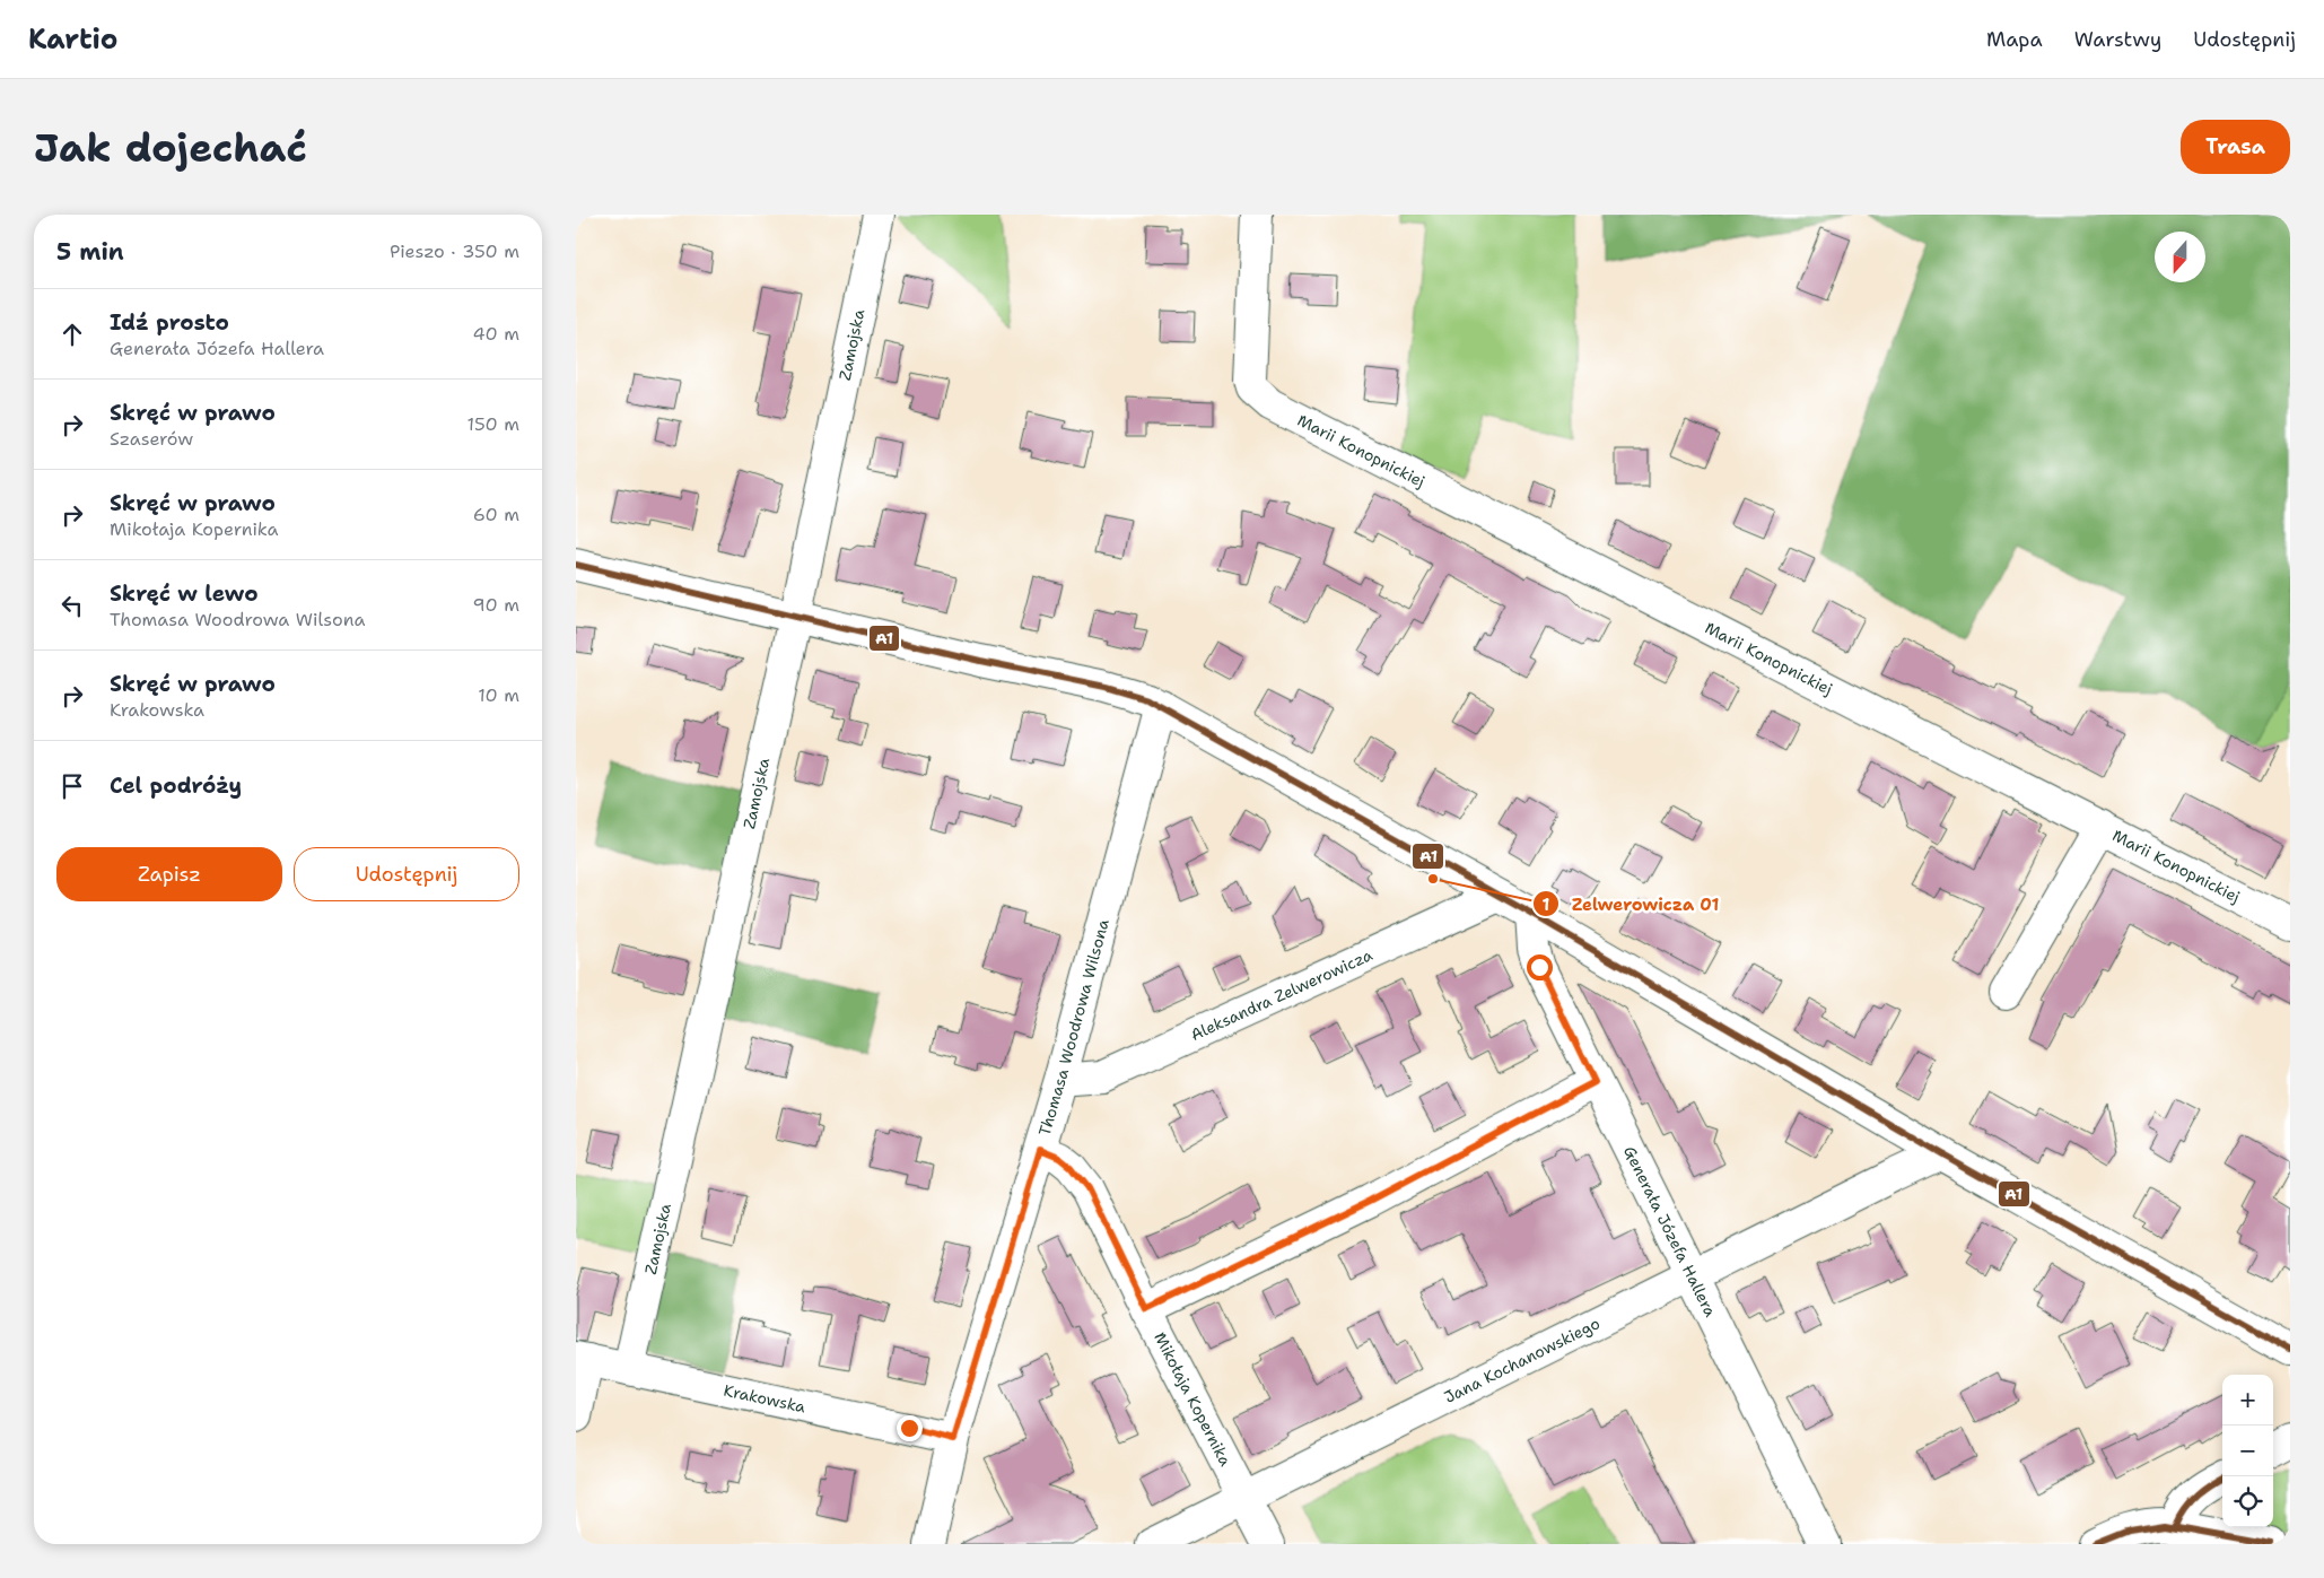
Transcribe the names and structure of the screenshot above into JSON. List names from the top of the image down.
{
  "streets": {
    "street": [
      "Zamojska",
      "Marii Konopnickiej",
      "Aleksandra Zelwerowicza",
      "Thomasa Woodrowa Wilsona",
      "Generała Józefa Hallera",
      "Jana Kochanowskiego",
      "Krakowska",
      "Mikołaja Kopernika"
    ]
  },
  "crossings": [
    ["Zamojska", "Krakowska"],
    ["Aleksandra Zelwerowicza", "Thomasa Woodrowa Wilsona"],
    ["Thomasa Woodrowa Wilsona", "Krakowska"],
    ["Thomasa Woodrowa Wilsona", "Mikołaja Kopernika"],
    ["Generała Józefa Hallera", "Jana Kochanowskiego"],
    ["Jana Kochanowskiego", "Mikołaja Kopernika"]
  ],
  "places": ["Zelwerowicza 01"],
  "lines": ["transit line A1"],
  "north": "bottom",
  "page": {
    "header": "Kartio",
    "nav": ["Mapa", "Warstwy", "Udostępnij"],
    "buttons": [
      "Trasa",
      ["Zapisz", "Udostępnij"]
    ],
    "title": "Jak dojechać",
    "heading": ["5 min", "Pieszo · 350 m"],
    "list": [
      ["Idź prosto", "Generała Józefa Hallera", "40 m"],
      ["Skręć w prawo", "Szaserów", "150 m"],
      ["Skręć w prawo", "Mikołaja Kopernika", "60 m"],
      ["Skręć w lewo", "Thomasa Woodrowa Wilsona", "90 m"],
      ["Skręć w prawo", "Krakowska", "10 m"],
      "Cel podróży"
    ],
    "map_buttons": ["+", "−"]
  }
}
